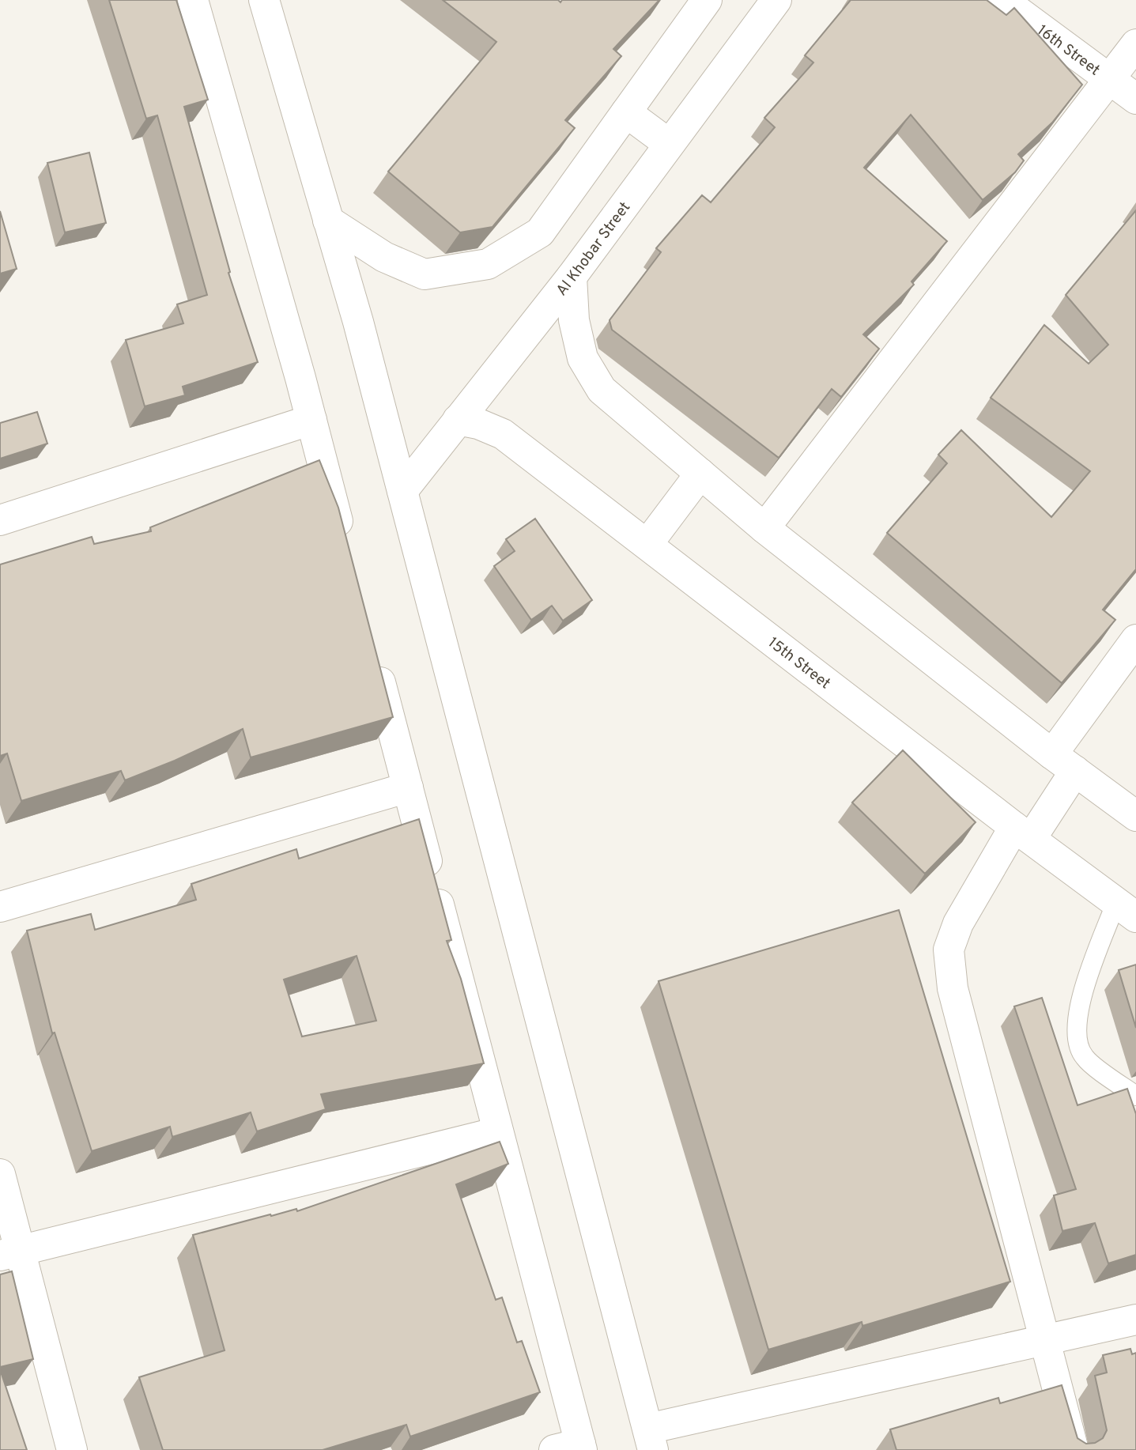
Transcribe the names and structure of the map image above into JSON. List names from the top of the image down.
{
  "streets": {
    "street": ["16th Street", "Al Khobar Street", "15th Street"]
  },
  "crossings": [
    ["Al Khobar Street", "15th Street"]
  ]
}
